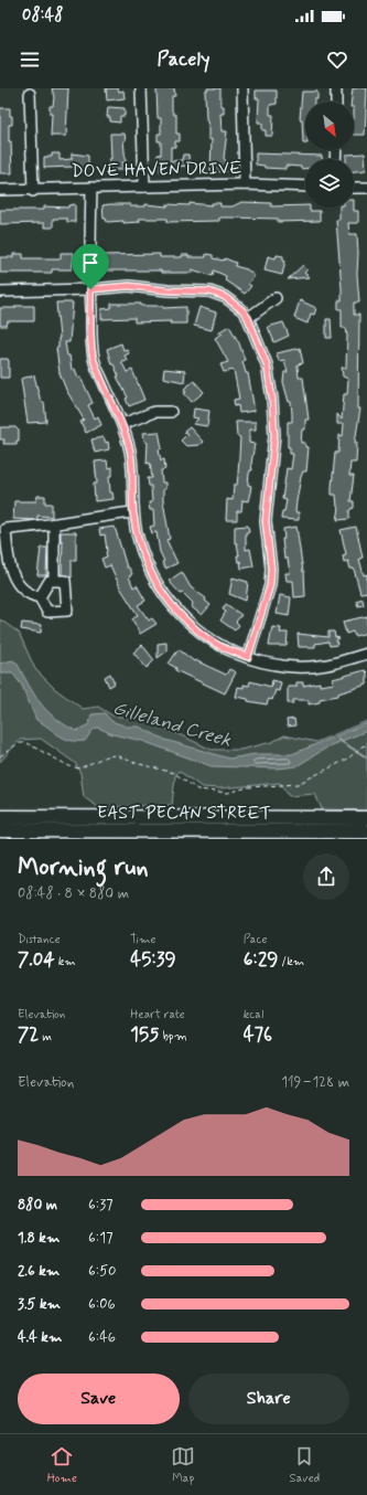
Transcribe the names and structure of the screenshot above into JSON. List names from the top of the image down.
{
  "streets": {
    "main road": ["EAST PECAN STREET"],
    "street": ["DOVE HAVEN DRIVE"]
  },
  "water": ["Gilleland Creek"],
  "north": "bottom right",
  "page": {
    "status": "08:48",
    "header": "Pacely",
    "heading": ["Morning run", "08:48 · 8 × 880 m"],
    "stats": [
      ["Distance", "7.04 km"],
      ["Time", "45:39"],
      ["Pace", "6:29 /km"],
      ["Elevation", "72 m"],
      ["Heart rate", "155 bpm"],
      ["kcal", "476"]
    ],
    "chart": ["Elevation", "119–128 m"],
    "list": [
      {
        "name": "880 m",
        "note": "6:37"
      },
      {
        "name": "1.8 km",
        "note": "6:17"
      },
      {
        "name": "2.6 km",
        "note": "6:50"
      },
      {
        "name": "3.5 km",
        "note": "6:06"
      },
      {
        "name": "4.4 km",
        "note": "6:46"
      }
    ],
    "buttons": ["Save", "Share"],
    "tabs": ["Home", "Map", "Saved"]
  }
}
